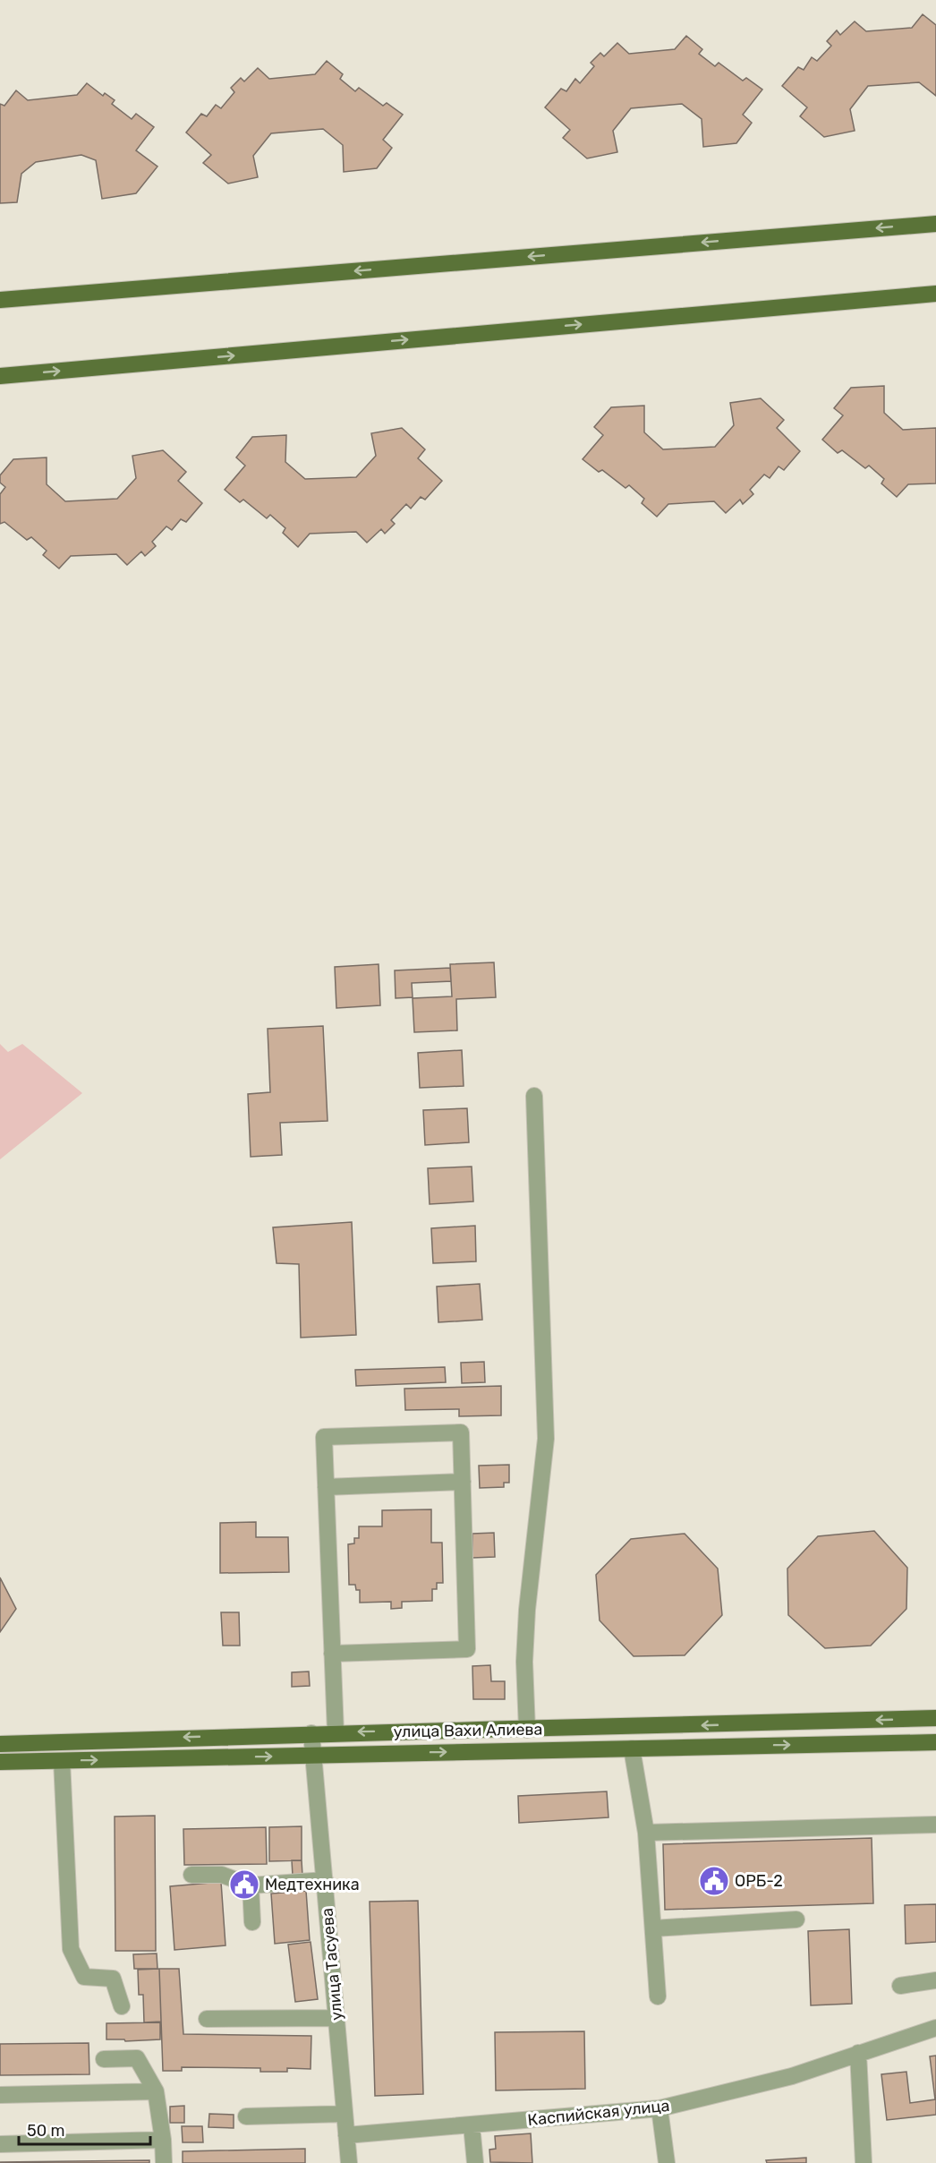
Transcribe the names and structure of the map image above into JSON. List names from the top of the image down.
{
  "streets": {
    "main road": ["улица Вахи Алиева"],
    "street": ["улица Тасуева", "Каспийская улица"]
  },
  "crossings": [
    ["улица Вахи Алиева", "улица Тасуева"],
    ["улица Тасуева", "Каспийская улица"]
  ],
  "places": {
    "public building": ["ОРБ-2", "Медтехника"]
  },
  "scale_bar": "50 m"
}
